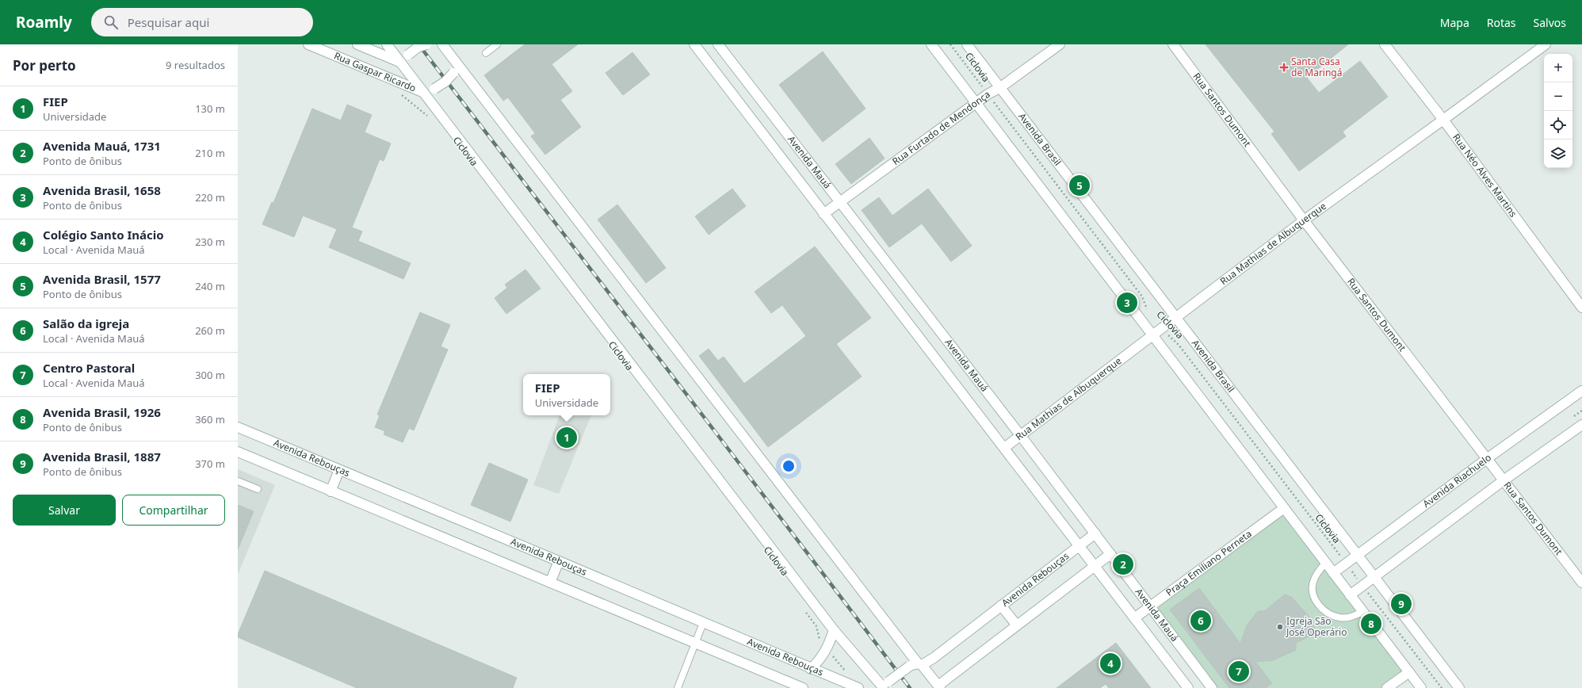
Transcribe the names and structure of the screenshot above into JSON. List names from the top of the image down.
{
  "streets": {
    "main road": [
      "Rua Gaspar Ricardo",
      "Rua Santos Dumont",
      "Rua Furtado de Mendonça",
      "Avenida Brasil",
      "Avenida Mauá",
      "Rua Néo Alves Martins",
      "Rua Mathias de Albuquerque",
      "Avenida Rebouças",
      "Avenida Riachuelo",
      "Praça Emiliano Perneta"
    ],
    "path": ["Ciclovia"]
  },
  "crossings": [
    ["Ciclovia", "Rua Furtado de Mendonça"],
    ["Ciclovia", "Rua Mathias de Albuquerque"],
    ["Ciclovia", "Avenida Riachuelo"],
    ["Rua Santos Dumont", "Rua Mathias de Albuquerque"],
    ["Rua Santos Dumont", "Avenida Riachuelo"],
    ["Rua Furtado de Mendonça", "Avenida Brasil"],
    ["Rua Furtado de Mendonça", "Avenida Mauá"],
    ["Avenida Brasil", "Rua Mathias de Albuquerque"],
    ["Avenida Brasil", "Avenida Riachuelo"],
    ["Avenida Mauá", "Rua Mathias de Albuquerque"],
    ["Avenida Mauá", "Avenida Rebouças"],
    ["Avenida Mauá", "Praça Emiliano Perneta"],
    ["Rua Néo Alves Martins", "Rua Mathias de Albuquerque"]
  ],
  "places": {
    "health": ["Santa Casa de Maringá"],
    "other": ["Igreja São José Operário"]
  },
  "page": {
    "header": "Roamly",
    "search": "Pesquisar aqui",
    "nav": ["Mapa", "Rotas", "Salvos"],
    "heading": ["Por perto", "9 resultados"],
    "map_buttons": ["+", "−"],
    "list": [
      {
        "mark": "1",
        "name": "FIEP",
        "note": "Universidade",
        "value": "130 m"
      },
      {
        "mark": "2",
        "name": "Avenida Mauá, 1731",
        "note": "Ponto de ônibus",
        "value": "210 m"
      },
      {
        "mark": "3",
        "name": "Avenida Brasil, 1658",
        "note": "Ponto de ônibus",
        "value": "220 m"
      },
      {
        "mark": "4",
        "name": "Colégio Santo Inácio",
        "note": "Local · Avenida Mauá",
        "value": "230 m"
      },
      {
        "mark": "5",
        "name": "Avenida Brasil, 1577",
        "note": "Ponto de ônibus",
        "value": "240 m"
      },
      {
        "mark": "6",
        "name": "Salão da igreja",
        "note": "Local · Avenida Mauá",
        "value": "260 m"
      },
      {
        "mark": "7",
        "name": "Centro Pastoral",
        "note": "Local · Avenida Mauá",
        "value": "300 m"
      },
      {
        "mark": "8",
        "name": "Avenida Brasil, 1926",
        "note": "Ponto de ônibus",
        "value": "360 m"
      },
      {
        "mark": "9",
        "name": "Avenida Brasil, 1887",
        "note": "Ponto de ônibus",
        "value": "370 m"
      }
    ],
    "pins": [
      "5",
      "3",
      "1",
      "2",
      "9",
      "6",
      "8",
      "4",
      "7"
    ],
    "popup": ["FIEP", "Universidade"],
    "buttons": ["Salvar", "Compartilhar"]
  }
}
